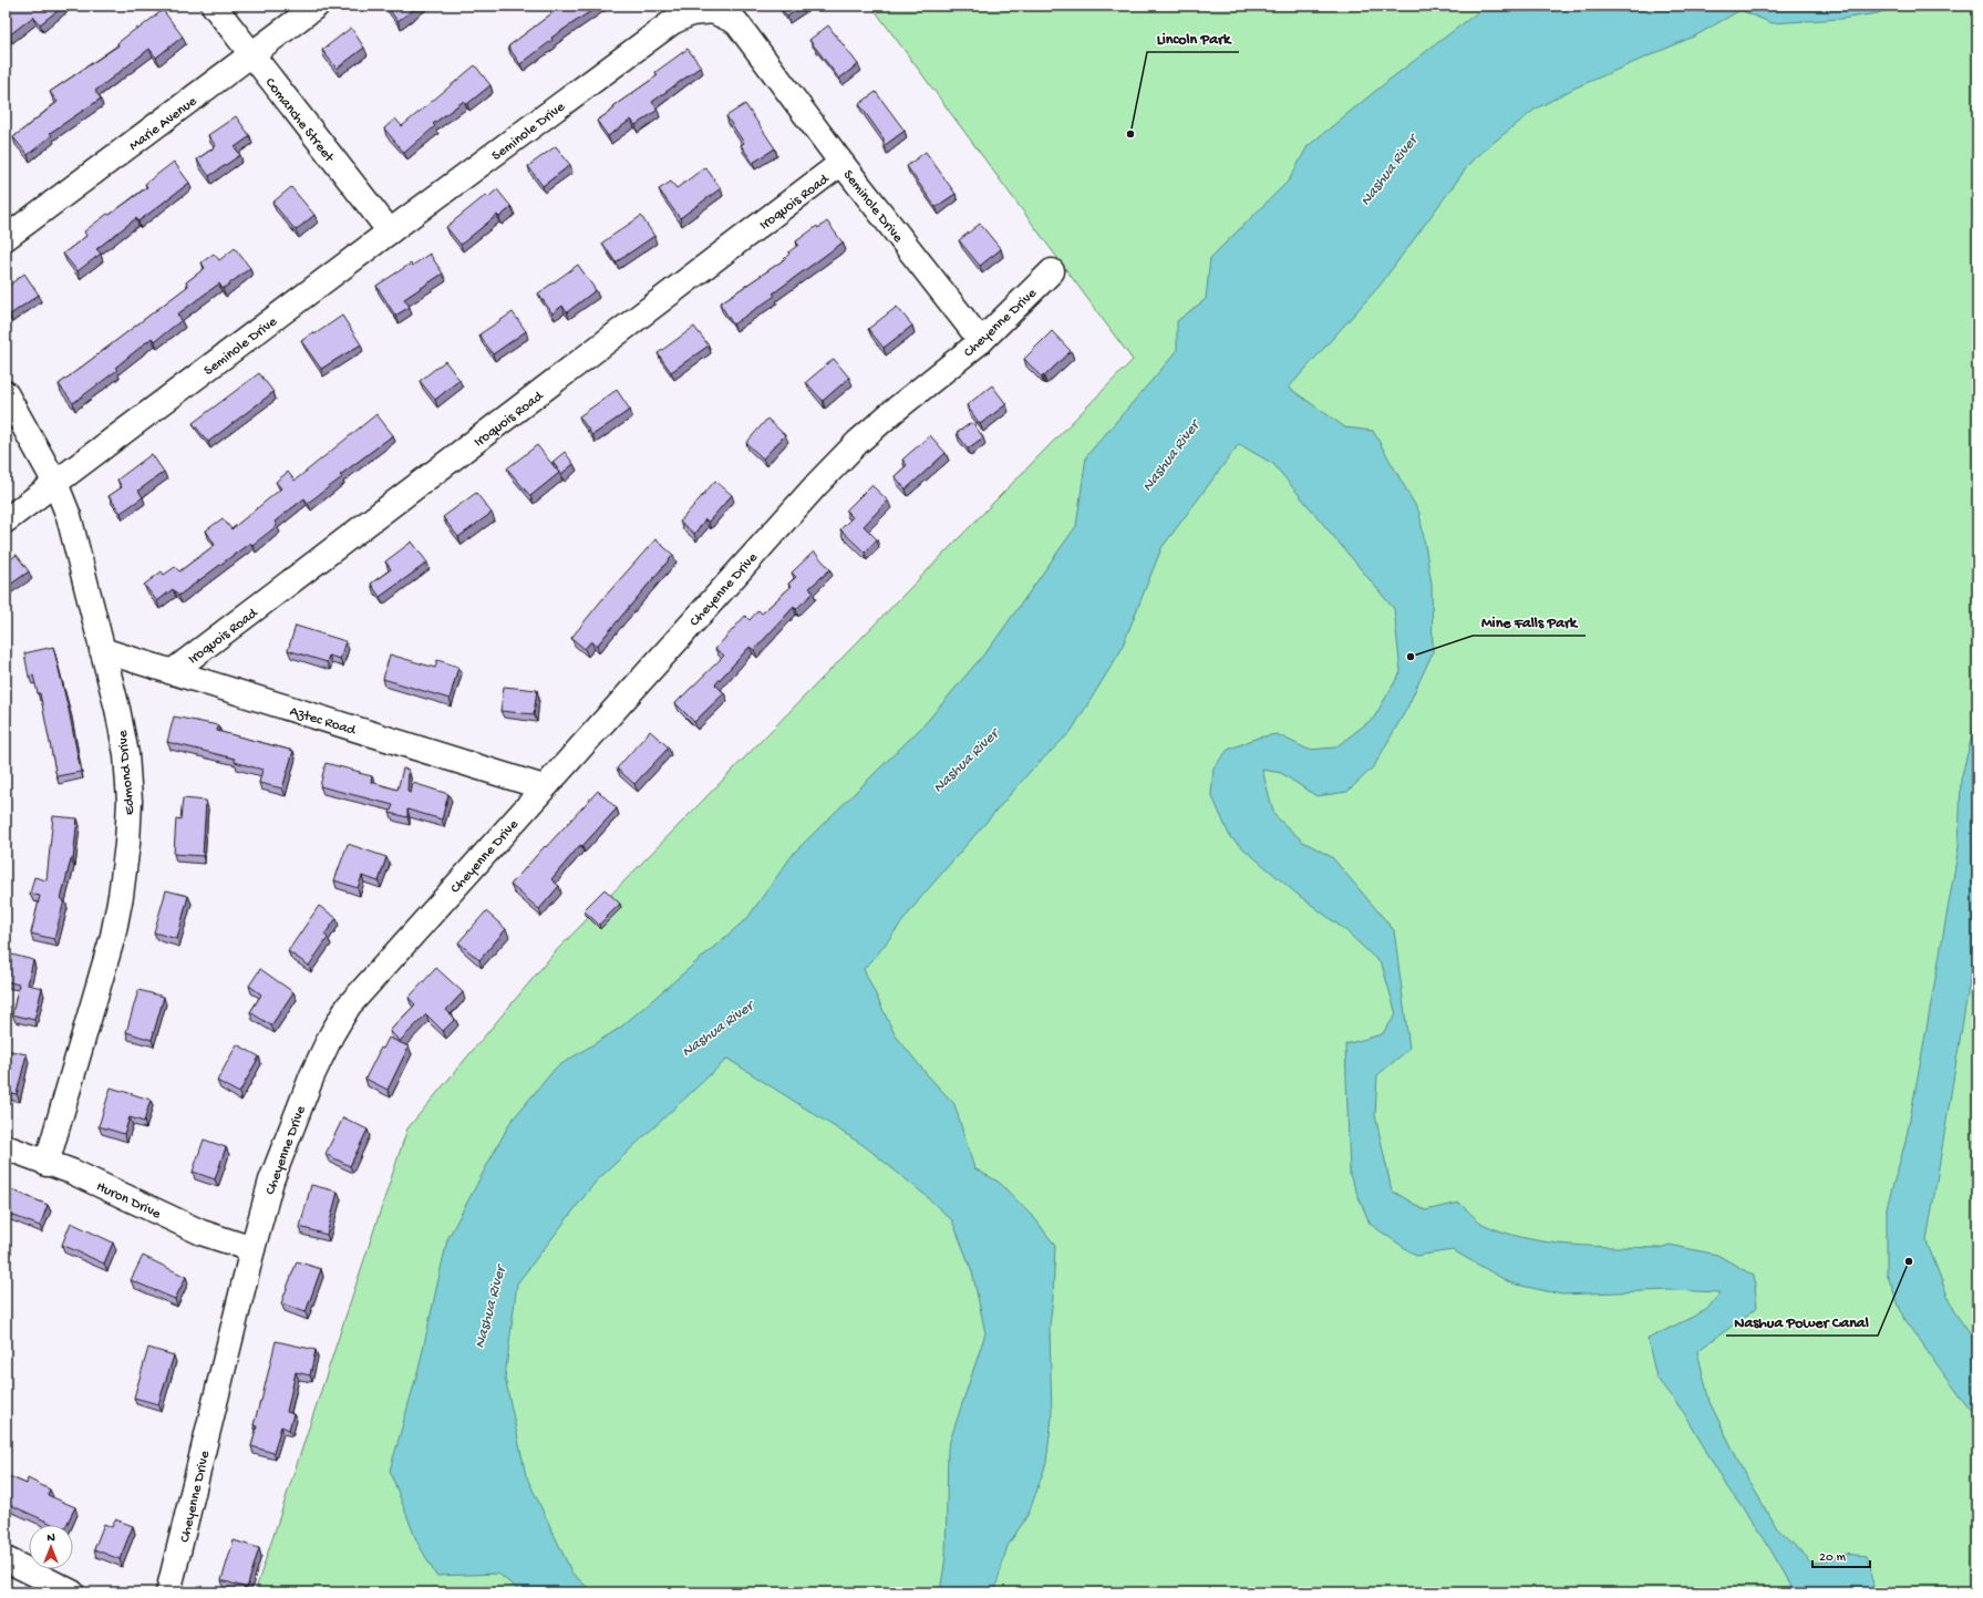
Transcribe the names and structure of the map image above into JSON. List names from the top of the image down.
{
  "streets": {
    "street": [
      "Comanche Street",
      "Marie Avenue",
      "Seminole Drive",
      "Iroquois Road",
      "Cheyenne Drive",
      "Aztec Road",
      "Edmond Drive",
      "Huron Drive"
    ]
  },
  "crossings": [
    ["Comanche Street", "Marie Avenue"],
    ["Comanche Street", "Seminole Drive"],
    ["Seminole Drive", "Iroquois Road"],
    ["Seminole Drive", "Cheyenne Drive"],
    ["Seminole Drive", "Edmond Drive"],
    ["Iroquois Road", "Aztec Road"],
    ["Cheyenne Drive", "Aztec Road"],
    ["Cheyenne Drive", "Huron Drive"],
    ["Aztec Road", "Edmond Drive"],
    ["Edmond Drive", "Huron Drive"]
  ],
  "water": ["Nashua River"],
  "places": ["Lincoln Park", "Mine Falls Park", "Nashua Power Canal"],
  "scale_bar": "20 m",
  "north": "top"
}
